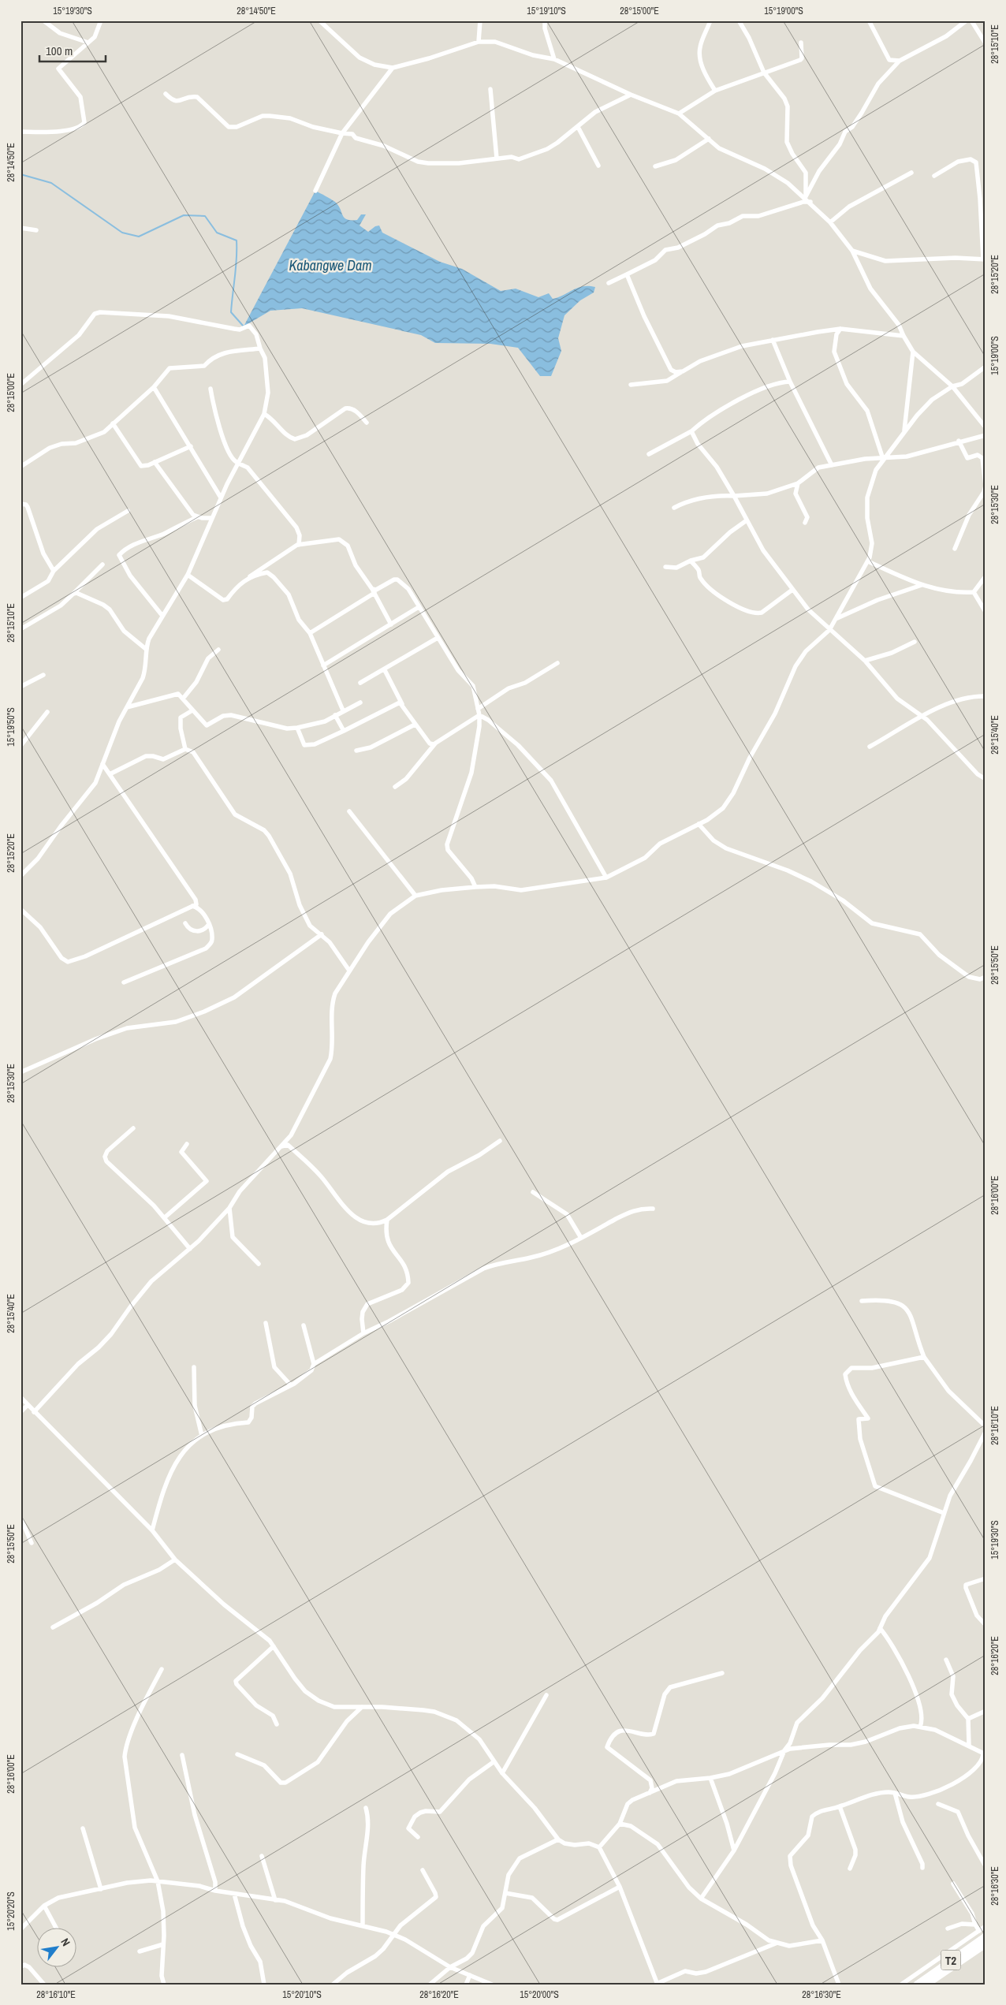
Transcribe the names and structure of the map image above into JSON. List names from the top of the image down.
{
  "streets": {
    "main road": ["T2"]
  },
  "water": ["Kabangwe Dam"],
  "scale_bar": "100 m",
  "north": "top right",
  "coordinates": [
    "15°19'30\"S",
    "28°14'50\"E",
    "15°19'10\"S",
    "28°15'00\"E",
    "15°19'00\"S",
    "28°15'10\"E",
    "28°15'20\"E",
    "28°15'30\"E",
    "15°19'50\"S",
    "28°15'40\"E",
    "28°15'50\"E",
    "28°16'00\"E",
    "28°16'10\"E",
    "28°16'20\"E",
    "28°16'30\"E",
    "15°20'20\"S",
    "15°20'10\"S",
    "15°20'00\"S"
  ]
}
